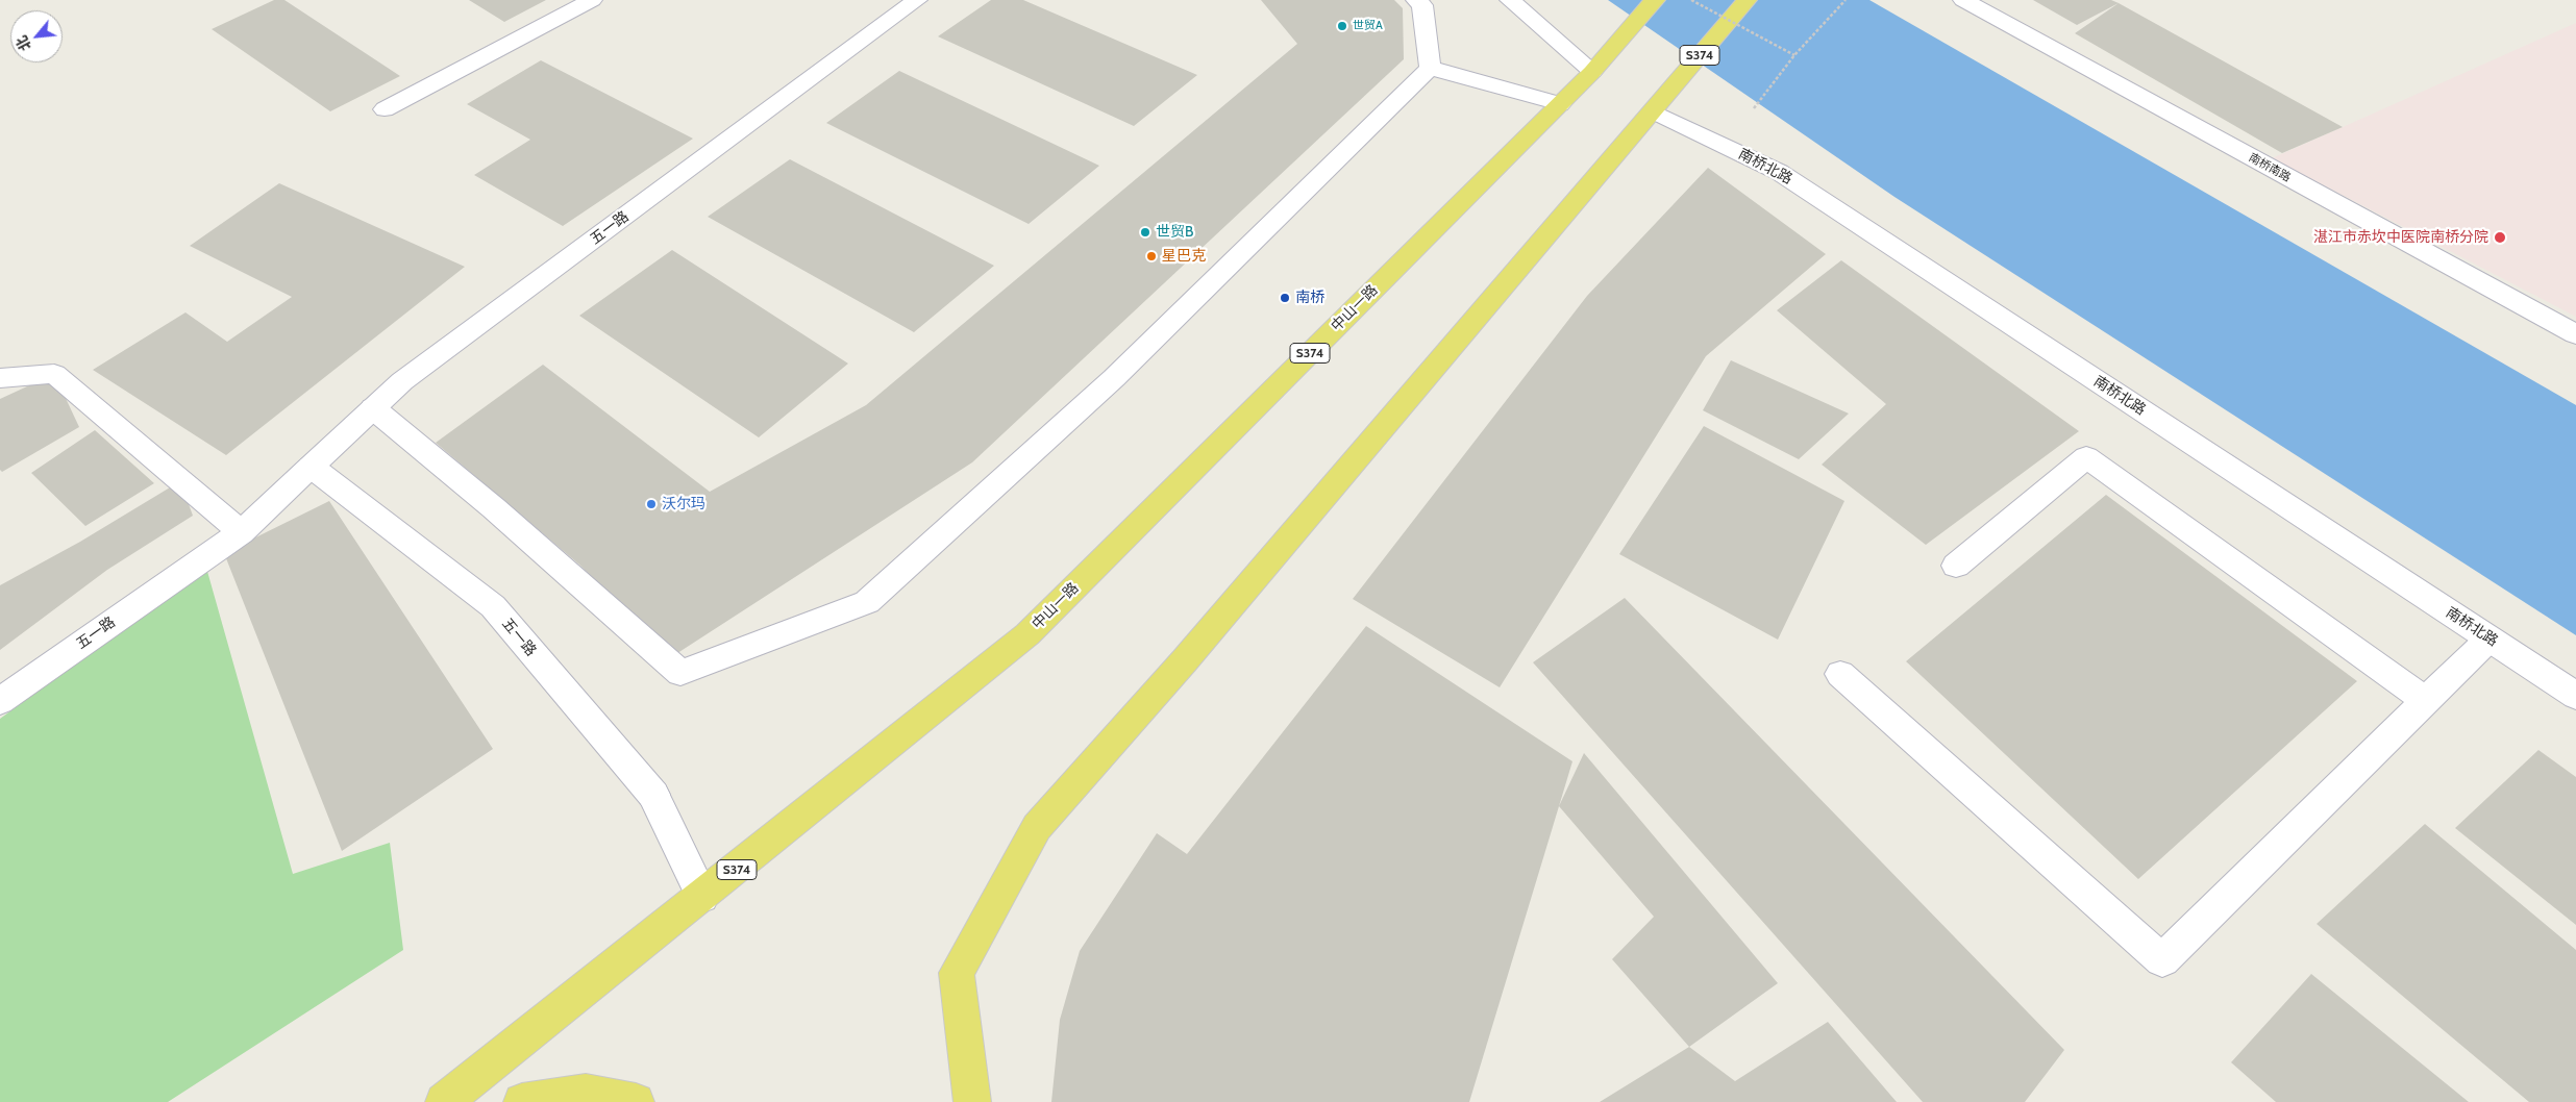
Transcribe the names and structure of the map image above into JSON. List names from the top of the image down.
{
  "streets": {
    "main road": ["S374", "中山一路"],
    "street": ["南桥北路", "南桥南路", "五一路"]
  },
  "crossings": [
    ["S374", "南桥北路"],
    ["S374", "五一路"],
    ["S374", "中山一路"],
    ["五一路", "中山一路"]
  ],
  "places": [
    "世贸A",
    "世贸B",
    "湛江市赤坎中医院南桥分院",
    "星巴克",
    "南桥",
    "沃尔玛"
  ],
  "north": "bottom left"
}
